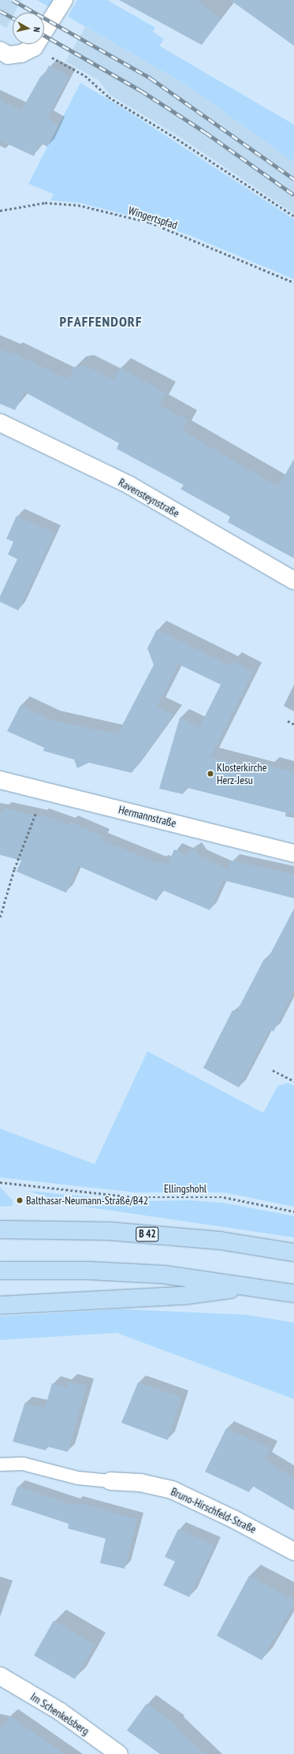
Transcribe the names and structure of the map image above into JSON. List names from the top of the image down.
{
  "streets": {
    "highway": ["B 42"],
    "street": [
      "Ravensteynstraße",
      "Hermannstraße",
      "Bruno-Hirschfeld-Straße",
      "Im Schenkelsberg"
    ],
    "path": ["Wingertspfad", "Ellingshohl"]
  },
  "districts": ["PFAFFENDORF"],
  "places": ["Klosterkirche Herz-Jesu", "Balthasar-Neumann-Straße/B42"],
  "north": "right"
}
